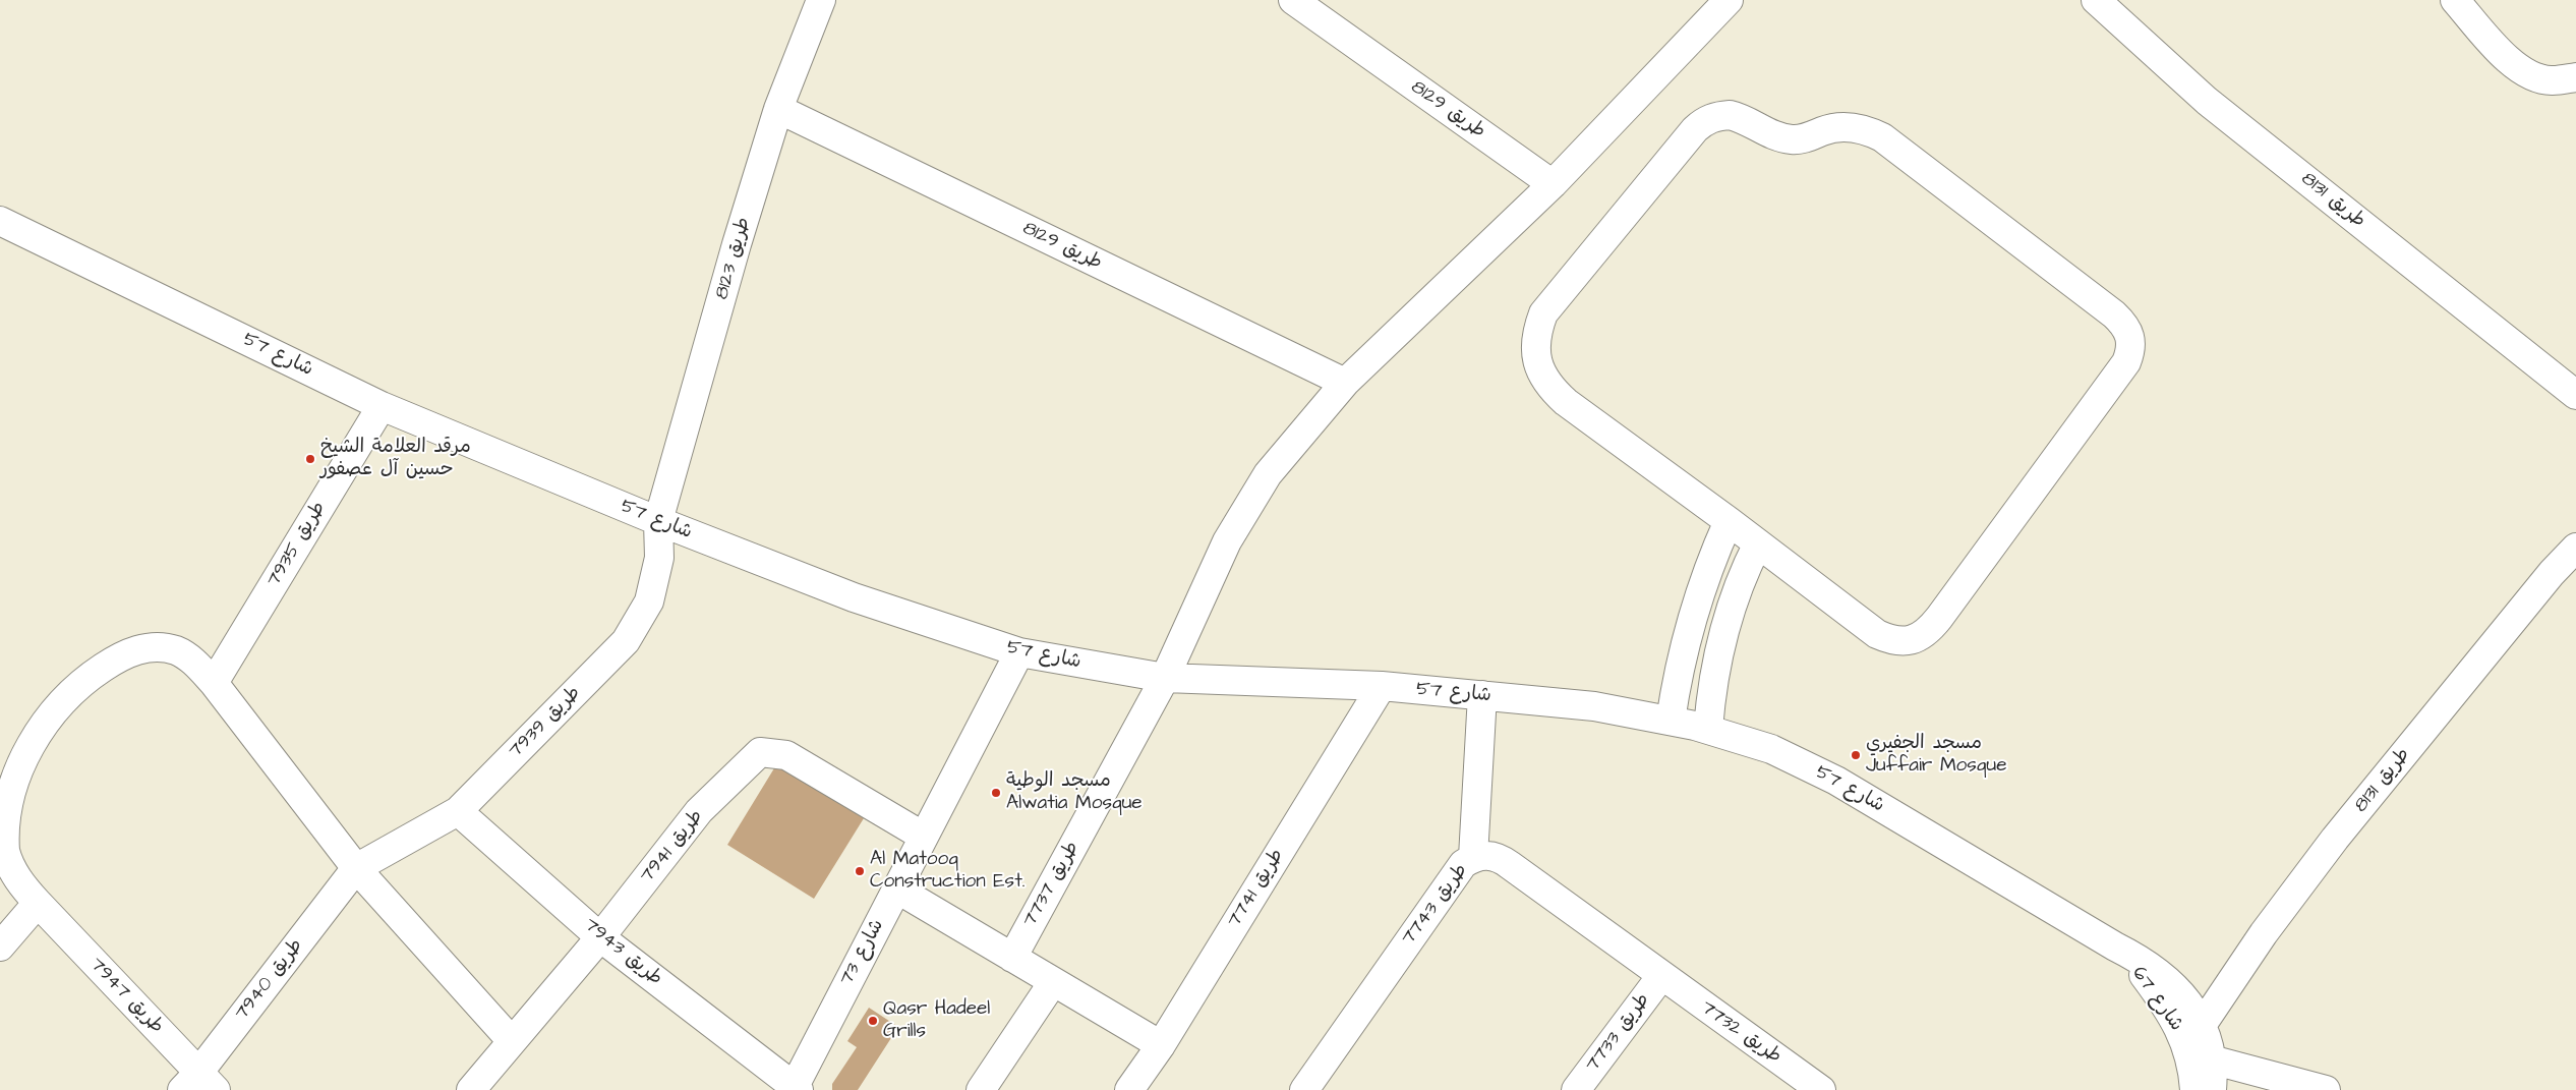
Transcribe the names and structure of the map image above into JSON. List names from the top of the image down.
{
  "streets": {
    "street": [
      "طريق 8129",
      "طريق 8131",
      "طريق 8123",
      "شارع 57",
      "طريق 7935",
      "طريق 7939",
      "طريق 7941",
      "طريق 7737",
      "طريق 7741",
      "طريق 7743",
      "طريق 7943",
      "شارع 73",
      "طريق 7940",
      "طريق 7947",
      "شارع 67",
      "طريق 7733",
      "طريق 7732"
    ]
  },
  "crossings": [
    ["طريق 8129", "طريق 8123"],
    ["طريق 8131", "شارع 67"],
    ["طريق 8123", "شارع 57"],
    ["طريق 8123", "طريق 7939"],
    ["شارع 57", "طريق 7935"],
    ["شارع 57", "طريق 7939"],
    ["شارع 57", "طريق 7737"],
    ["شارع 57", "طريق 7741"],
    ["شارع 57", "شارع 73"],
    ["شارع 57", "شارع 67"],
    ["طريق 7935", "طريق 7947"],
    ["طريق 7939", "طريق 7943"],
    ["طريق 7939", "طريق 7940"],
    ["طريق 7939", "طريق 7947"],
    ["طريق 7941", "طريق 7943"],
    ["طريق 7941", "شارع 73"],
    ["طريق 7941", "طريق 7947"],
    ["طريق 7743", "طريق 7733"],
    ["طريق 7743", "طريق 7732"],
    ["طريق 7943", "شارع 73"],
    ["طريق 7940", "طريق 7947"],
    ["طريق 7733", "طريق 7732"]
  ],
  "places": [
    "مرقد العلامة الشيخ حسين آل عصفور",
    "مسجد الجفيري Juffair Mosque",
    "مسجد الوطية Alwatia Mosque",
    "Al Matooq Construction Est.",
    "Qasr Hadeel Grills"
  ]
}
